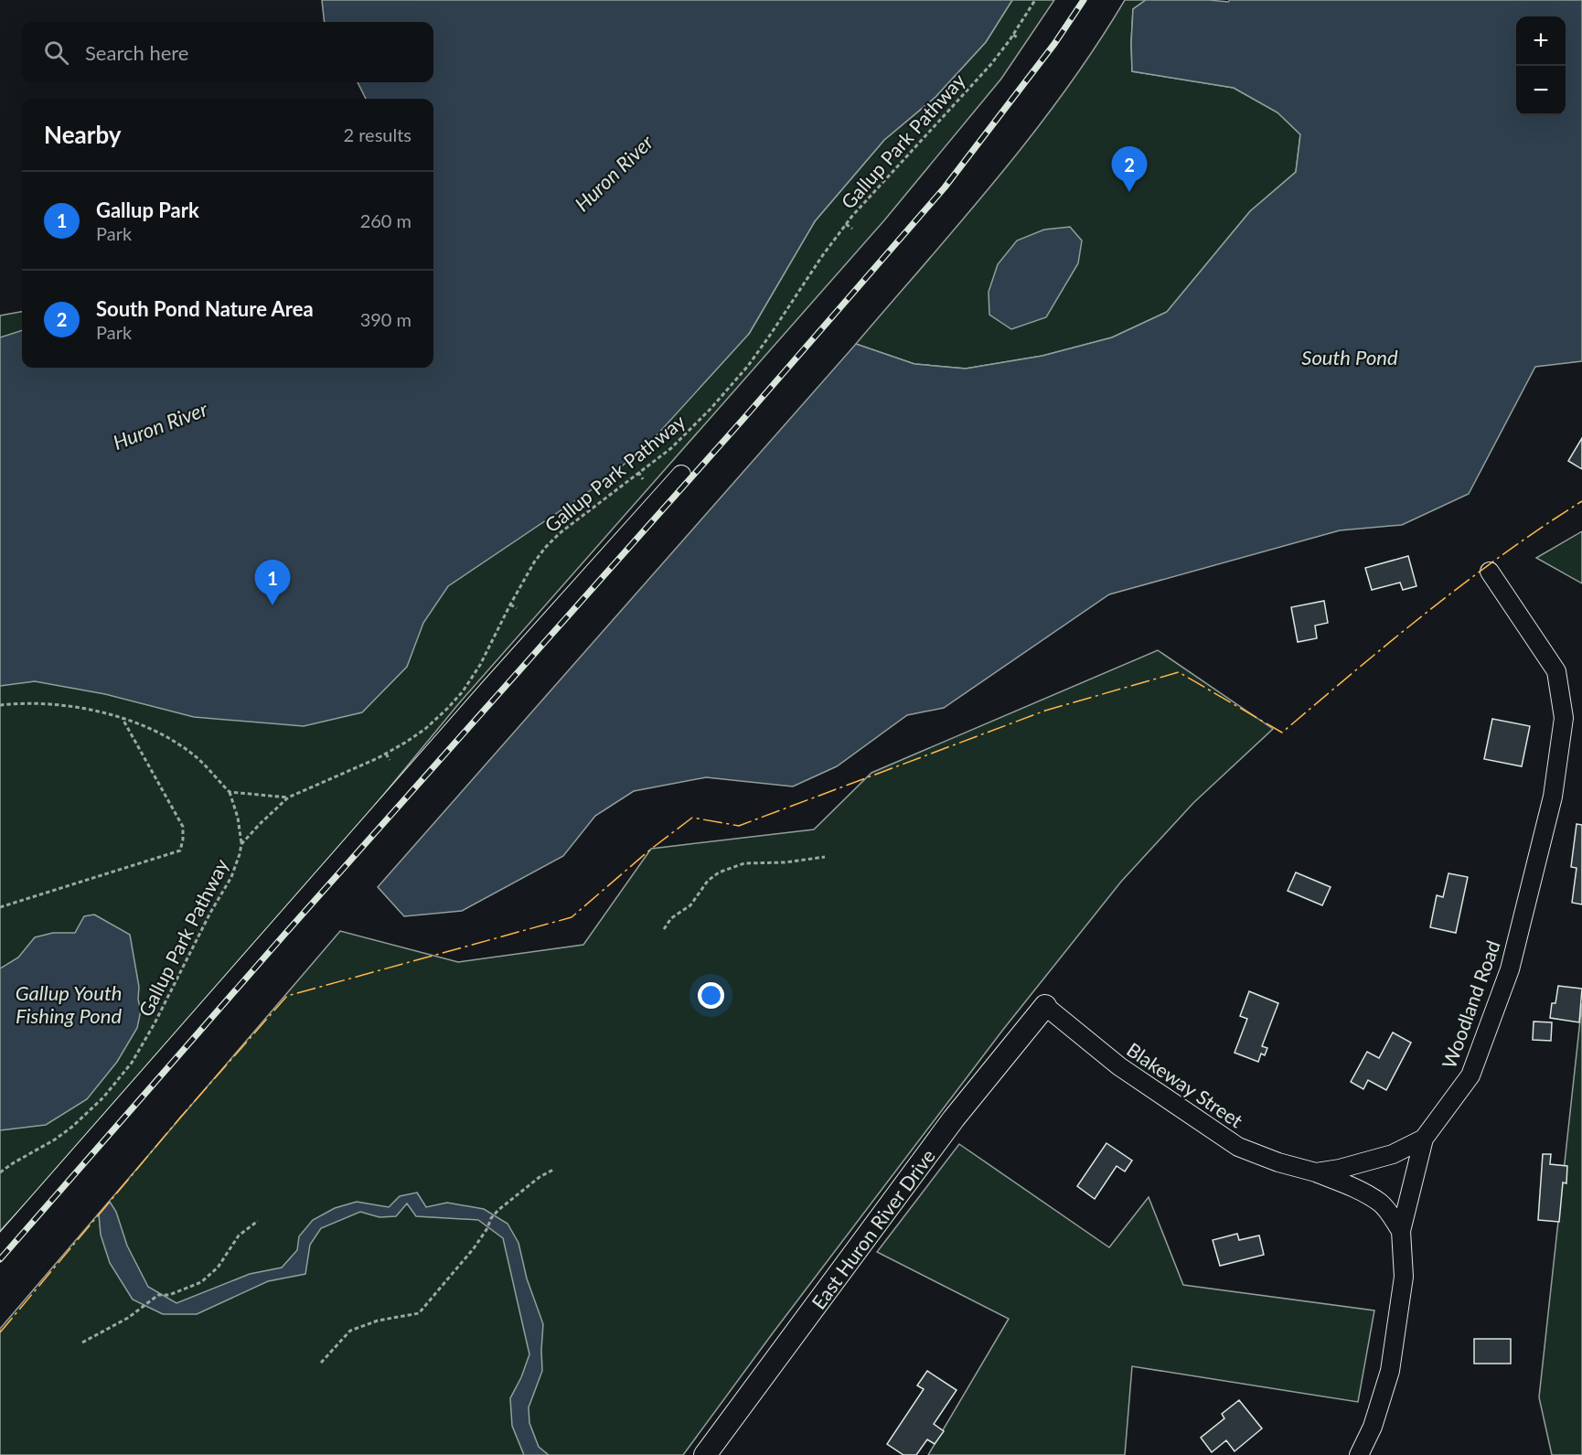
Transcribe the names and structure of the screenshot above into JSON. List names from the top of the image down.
{
  "streets": {
    "main road": ["East Huron River Drive"],
    "street": ["Woodland Road", "Blakeway Street"],
    "path": ["Gallup Park Pathway"]
  },
  "crossings": [
    ["Woodland Road", "Blakeway Street"],
    ["Blakeway Street", "East Huron River Drive"]
  ],
  "water": ["Huron River", "South Pond", "Gallup Youth Fishing Pond"],
  "page": {
    "map_buttons": ["+", "−"],
    "search": "Search here",
    "heading": ["Nearby", "2 results"],
    "pins": ["2", "1"],
    "list": [
      {
        "mark": "1",
        "name": "Gallup Park",
        "note": "Park",
        "value": "260 m"
      },
      {
        "mark": "2",
        "name": "South Pond Nature Area",
        "note": "Park",
        "value": "390 m"
      }
    ]
  }
}
